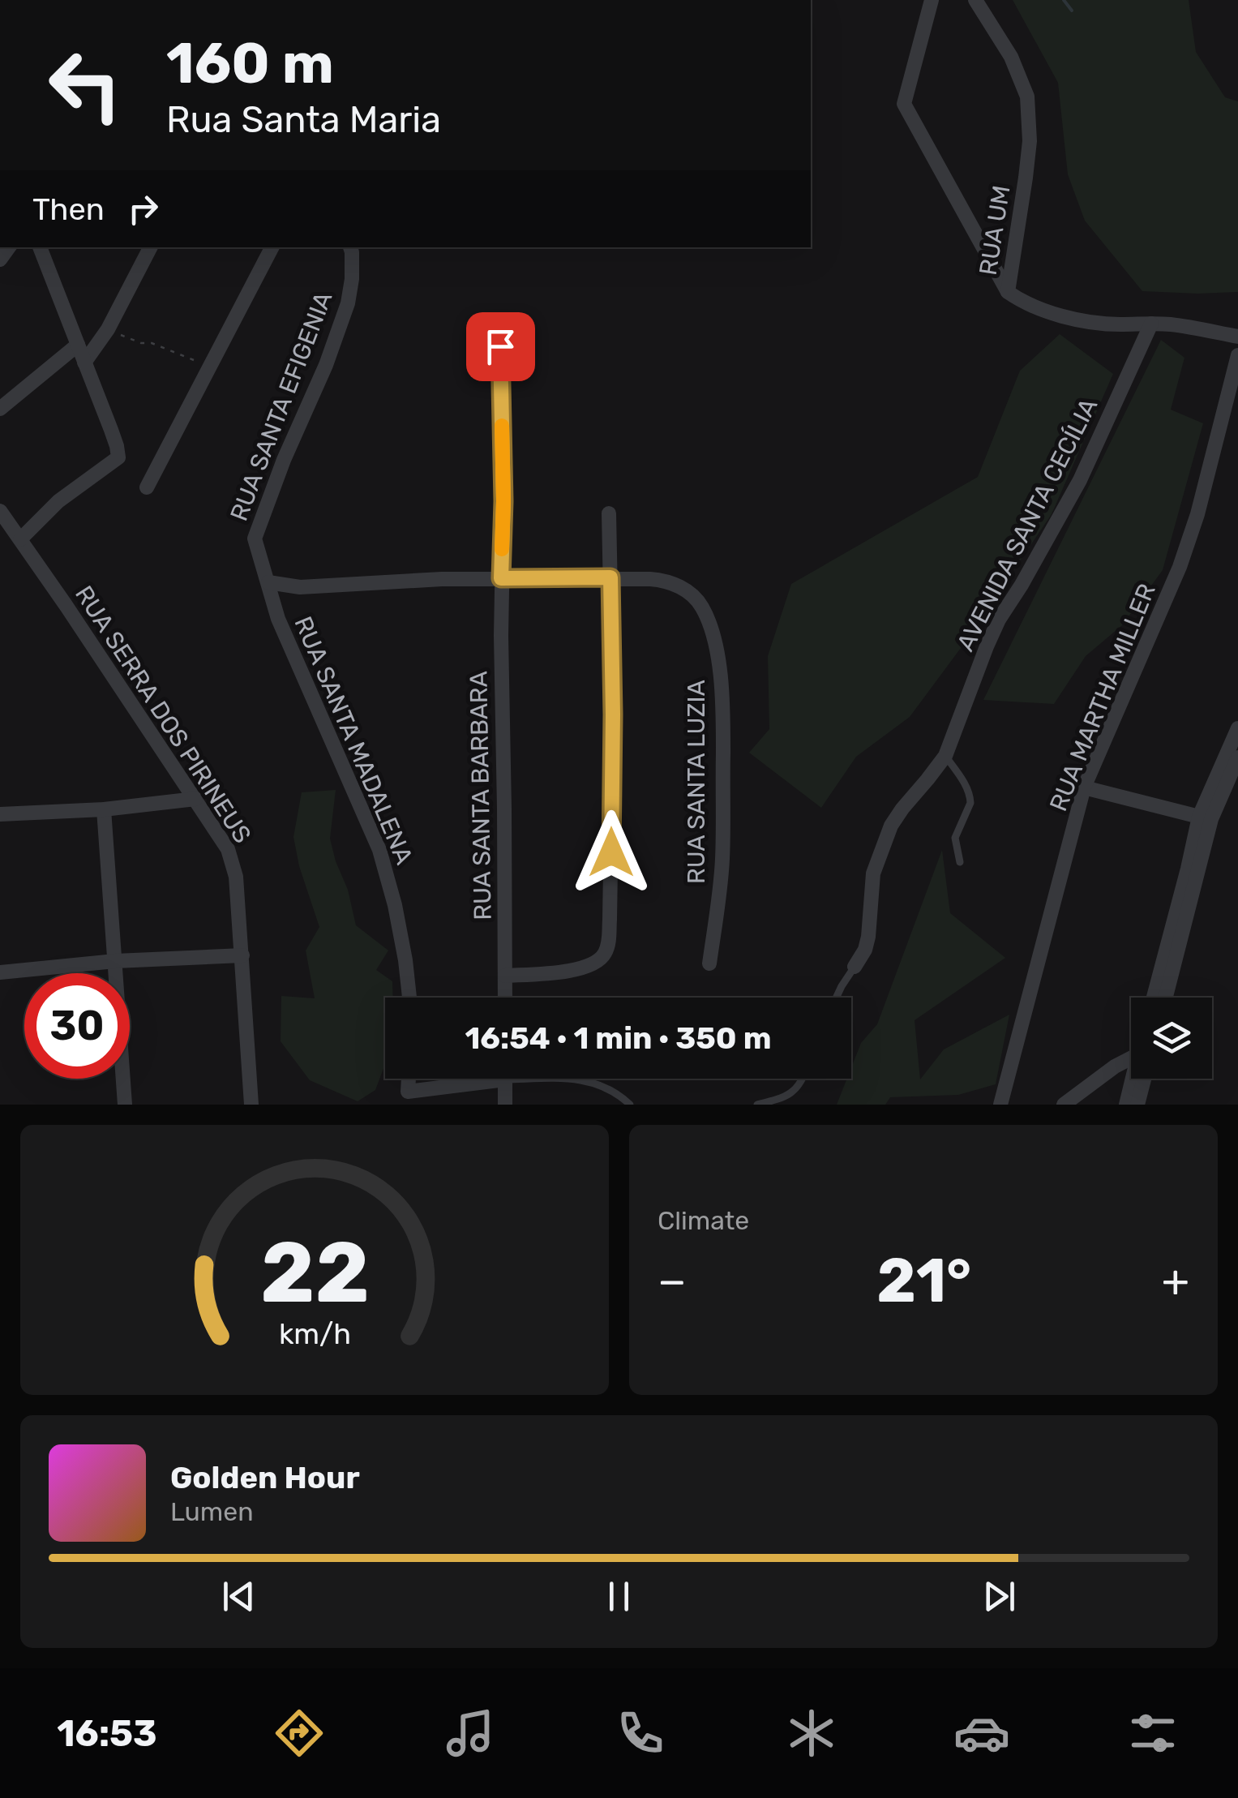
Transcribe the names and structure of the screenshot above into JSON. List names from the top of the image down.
{
  "streets": {
    "street": [
      "RUA UM",
      "RUA SANTA EFIGENIA",
      "AVENIDA SANTA CECÍLIA",
      "RUA MARTHA MILLER",
      "RUA SERRA DOS PIRINEUS",
      "RUA SANTA MADALENA",
      "RUA SANTA LUZIA",
      "RUA SANTA BARBARA"
    ]
  },
  "crossings": [
    ["RUA UM", "AVENIDA SANTA CECÍLIA"],
    ["RUA SANTA EFIGENIA", "RUA SANTA MADALENA"],
    ["RUA SANTA EFIGENIA", "RUA SANTA LUZIA"],
    ["RUA SANTA MADALENA", "RUA SANTA LUZIA"],
    ["RUA SANTA LUZIA", "RUA SANTA BARBARA"]
  ],
  "page": {
    "turn": ["160 m", "Rua Santa Maria"],
    "then": "Then",
    "limit": "30",
    "trip": "16:54 · 1 min · 350 m",
    "tile": "Climate",
    "heat": ["−", "21°", "+"],
    "song": ["Golden Hour", "Lumen"],
    "tabs": "16:53",
    "gauge": ["22", "km/h"]
  }
}
